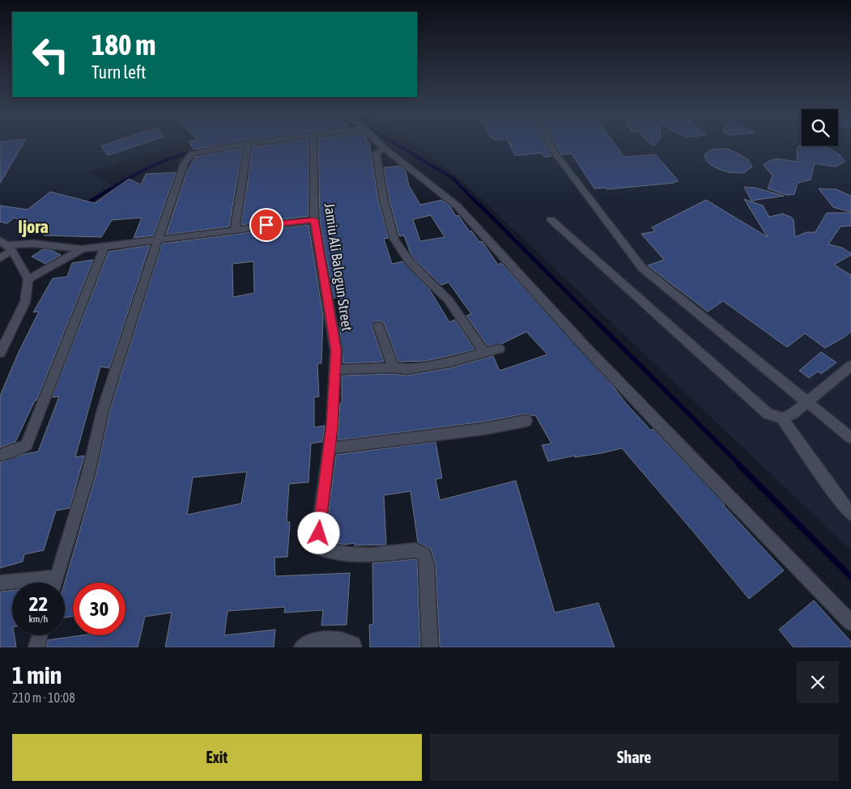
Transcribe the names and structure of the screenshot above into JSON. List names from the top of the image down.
{
  "streets": {
    "street": ["Jamiu Ali Balogun Street"]
  },
  "districts": ["Ijora"],
  "page": {
    "turn": ["180 m", "Turn left"],
    "speed": "22 km/h",
    "limit": "30",
    "heading": ["1 min", "210 m · 10:08"],
    "buttons": ["Exit", "Share"]
  }
}
